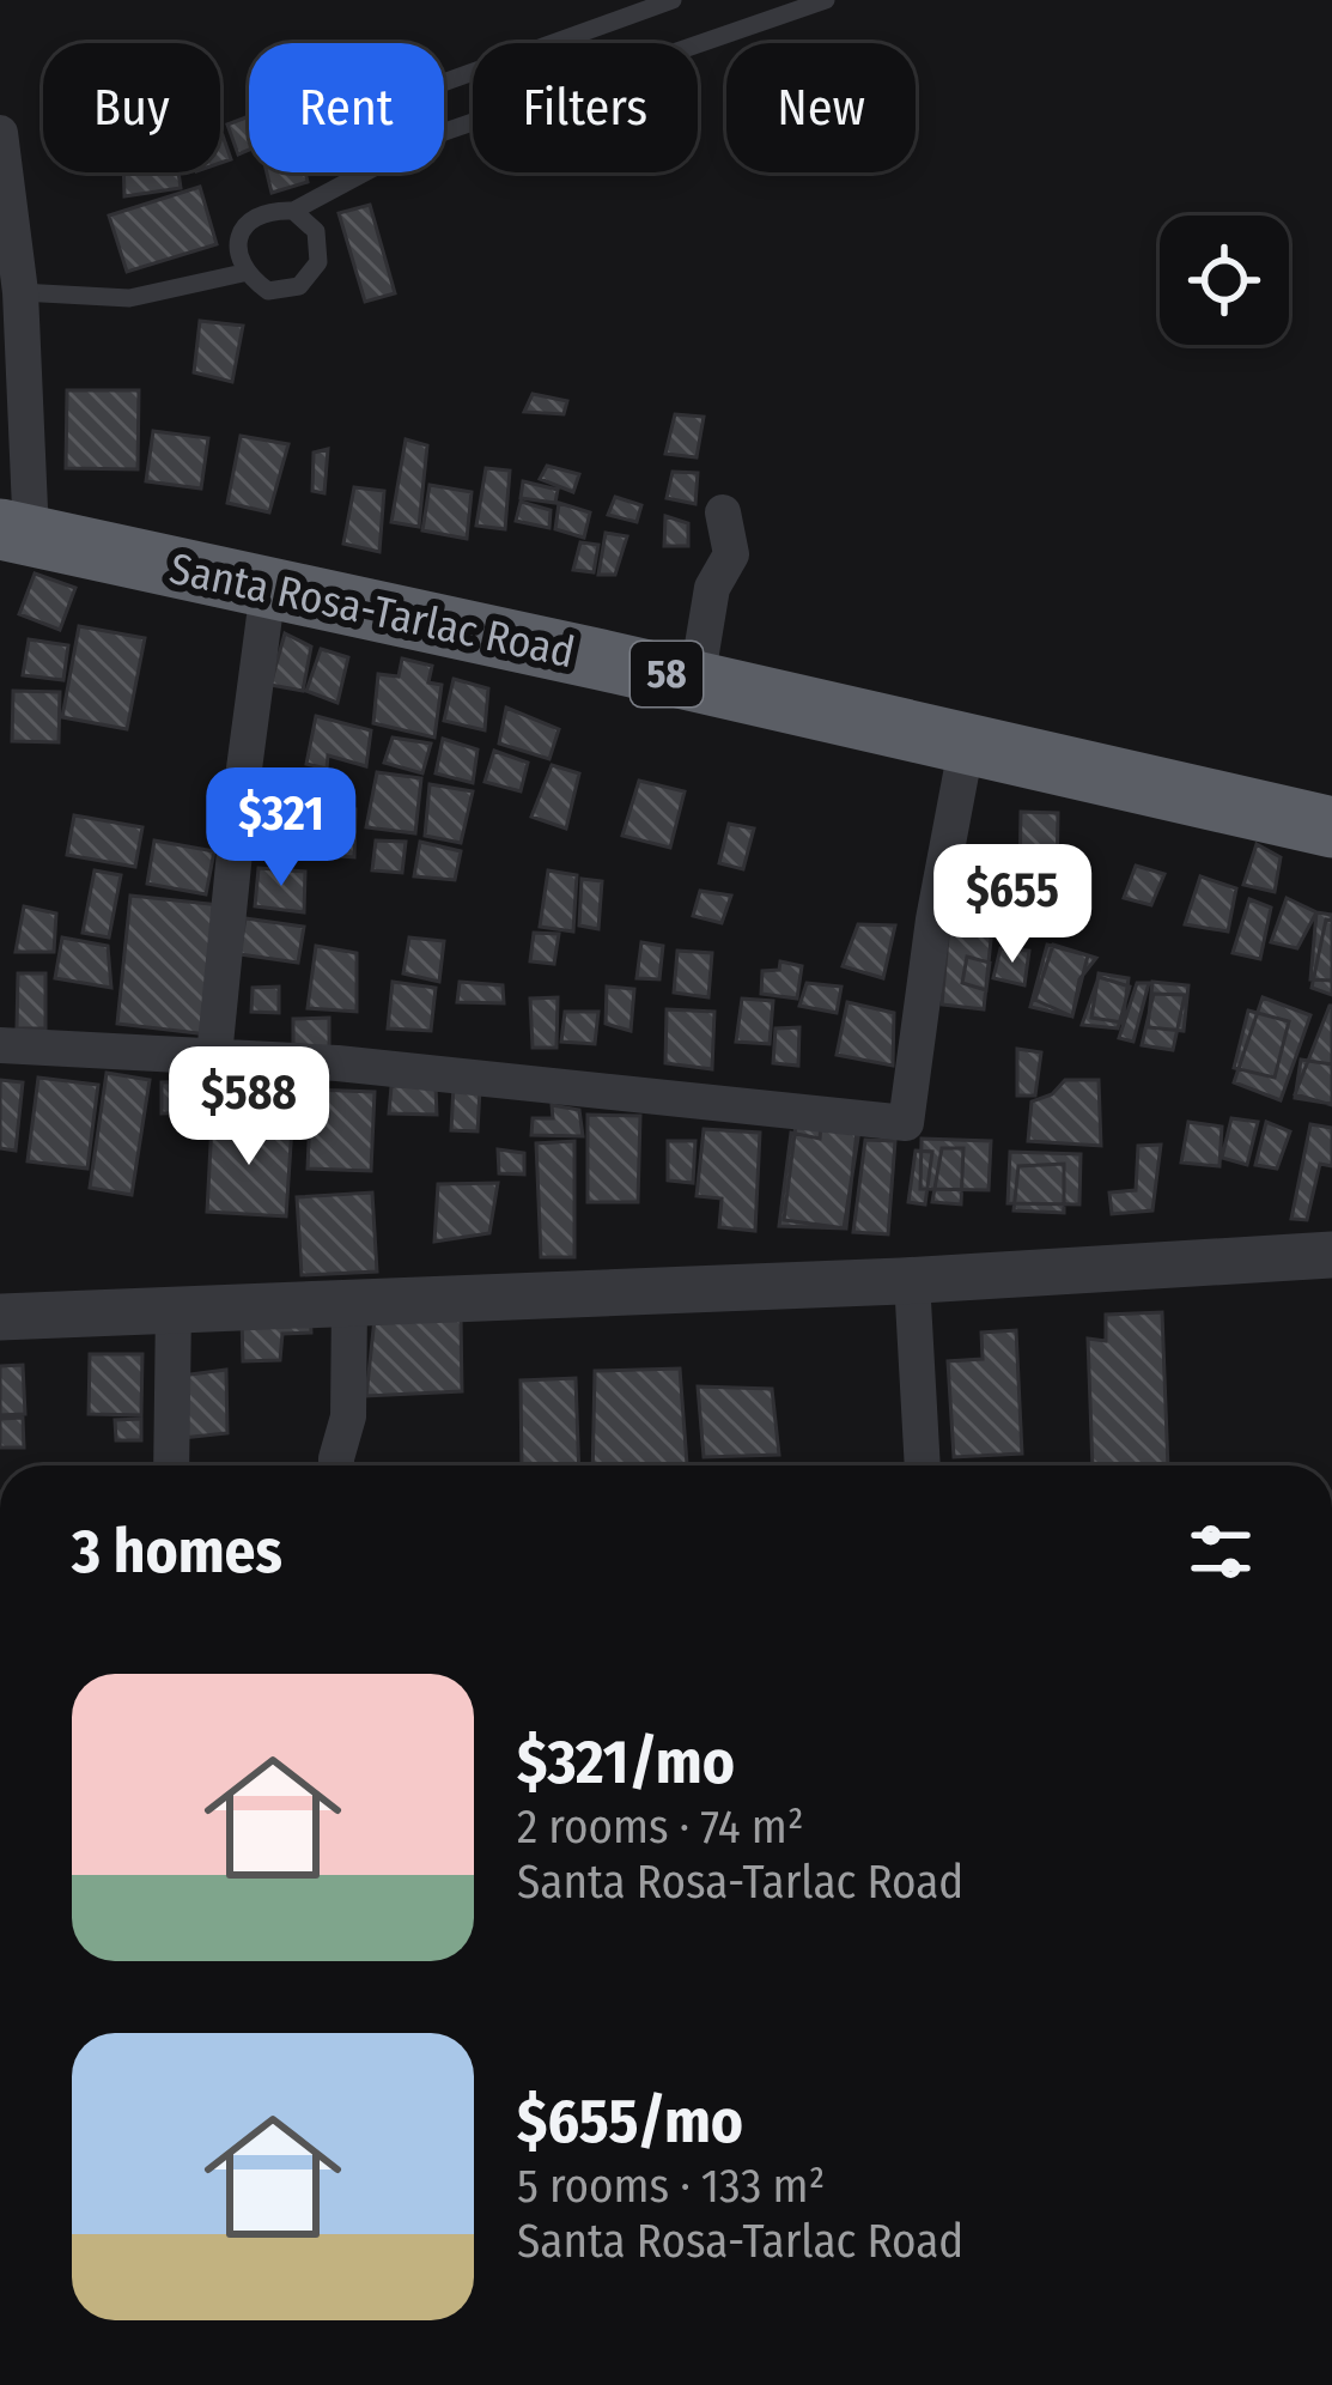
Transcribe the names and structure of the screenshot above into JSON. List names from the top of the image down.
{
  "streets": {
    "highway": ["Santa Rosa-Tarlac Road", "58"]
  },
  "page": {
    "chip": [
      "Buy",
      "Rent",
      "Filters",
      "New"
    ],
    "price": ["$321", "$655", "$588"],
    "heading": "3 homes",
    "list": [
      {
        "name": "$321/mo",
        "note": "2 rooms · 74 m² · Santa Rosa-Tarlac Road"
      },
      {
        "name": "$655/mo",
        "note": "5 rooms · 133 m² · Santa Rosa-Tarlac Road"
      }
    ]
  }
}
